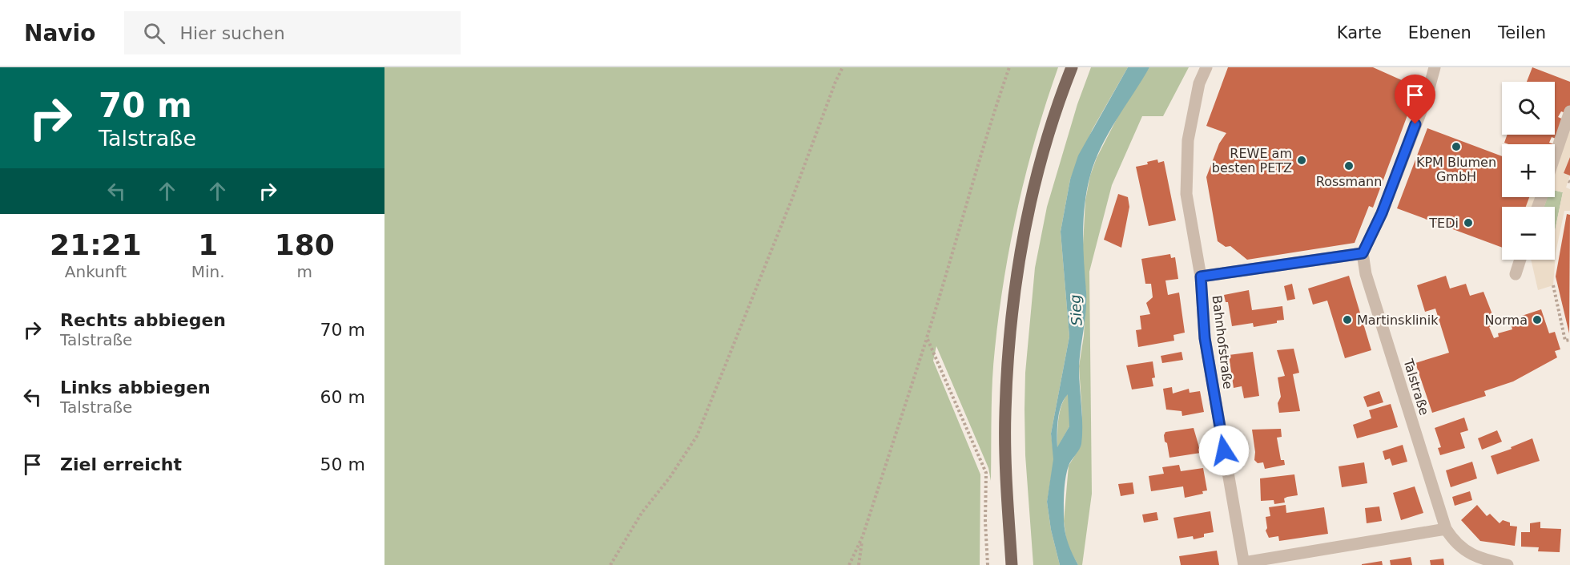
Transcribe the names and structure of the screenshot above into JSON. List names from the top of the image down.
{
  "streets": {
    "street": ["Bahnhofstraße", "Talstraße"]
  },
  "water": ["Sieg"],
  "places": [
    "KPM Blumen GmbH",
    "REWE am besten PETZ",
    "Rossmann",
    "TEDi",
    "Martinsklinik",
    "Norma"
  ],
  "page": {
    "header": "Navio",
    "search": "Hier suchen",
    "nav": ["Karte", "Ebenen", "Teilen"],
    "turn": ["70 m", "Talstraße"],
    "map_buttons": ["+", "−"],
    "eta": [
      "21:21",
      "Ankunft",
      "1",
      "Min.",
      "180",
      "m"
    ],
    "list": [
      {
        "name": "Rechts abbiegen",
        "note": "Talstraße",
        "value": "70 m"
      },
      {
        "name": "Links abbiegen",
        "note": "Talstraße",
        "value": "60 m"
      },
      {
        "name": "Ziel erreicht",
        "value": "50 m"
      }
    ]
  }
}
